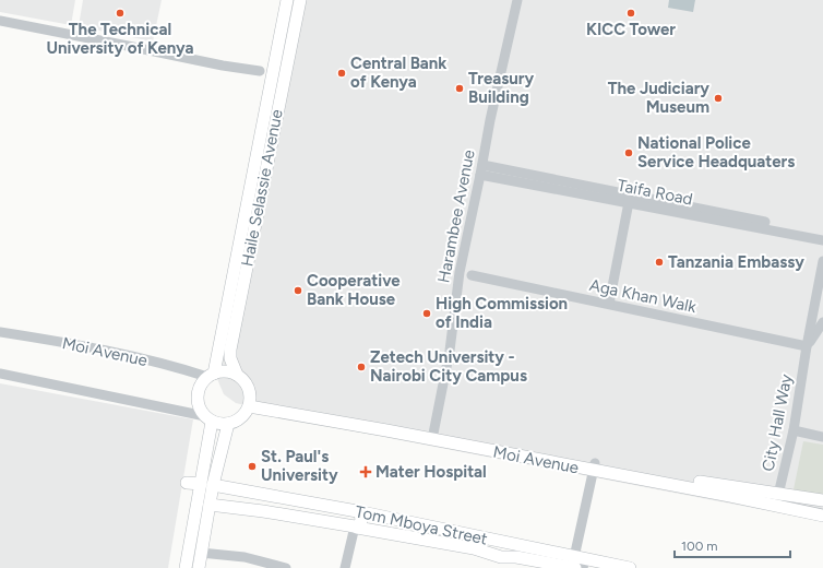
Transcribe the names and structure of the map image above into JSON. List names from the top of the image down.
{
  "streets": {
    "main road": ["Haile Selassie Avenue", "Moi Avenue", "Tom Mboya Street"],
    "street": [
      "Taifa Road",
      "Harambee Avenue",
      "Aga Khan Walk",
      "City Hall Way"
    ]
  },
  "crossings": [
    ["Haile Selassie Avenue", "Moi Avenue"],
    ["Taifa Road", "Harambee Avenue"],
    ["Harambee Avenue", "Moi Avenue"],
    ["Aga Khan Walk", "City Hall Way"],
    ["Moi Avenue", "City Hall Way"]
  ],
  "places": {
    "other": [
      "The Technical University of Kenya",
      "KICC Tower",
      "Central Bank of Kenya",
      "Treasury Building",
      "The Judiciary Museum",
      "National Police Service Headquaters",
      "Tanzania Embassy",
      "Cooperative Bank House",
      "High Commission of India",
      "Zetech University - Nairobi City Campus",
      "St. Paul's University"
    ],
    "health": ["Mater Hospital"]
  },
  "scale_bar": "100 m"
}
